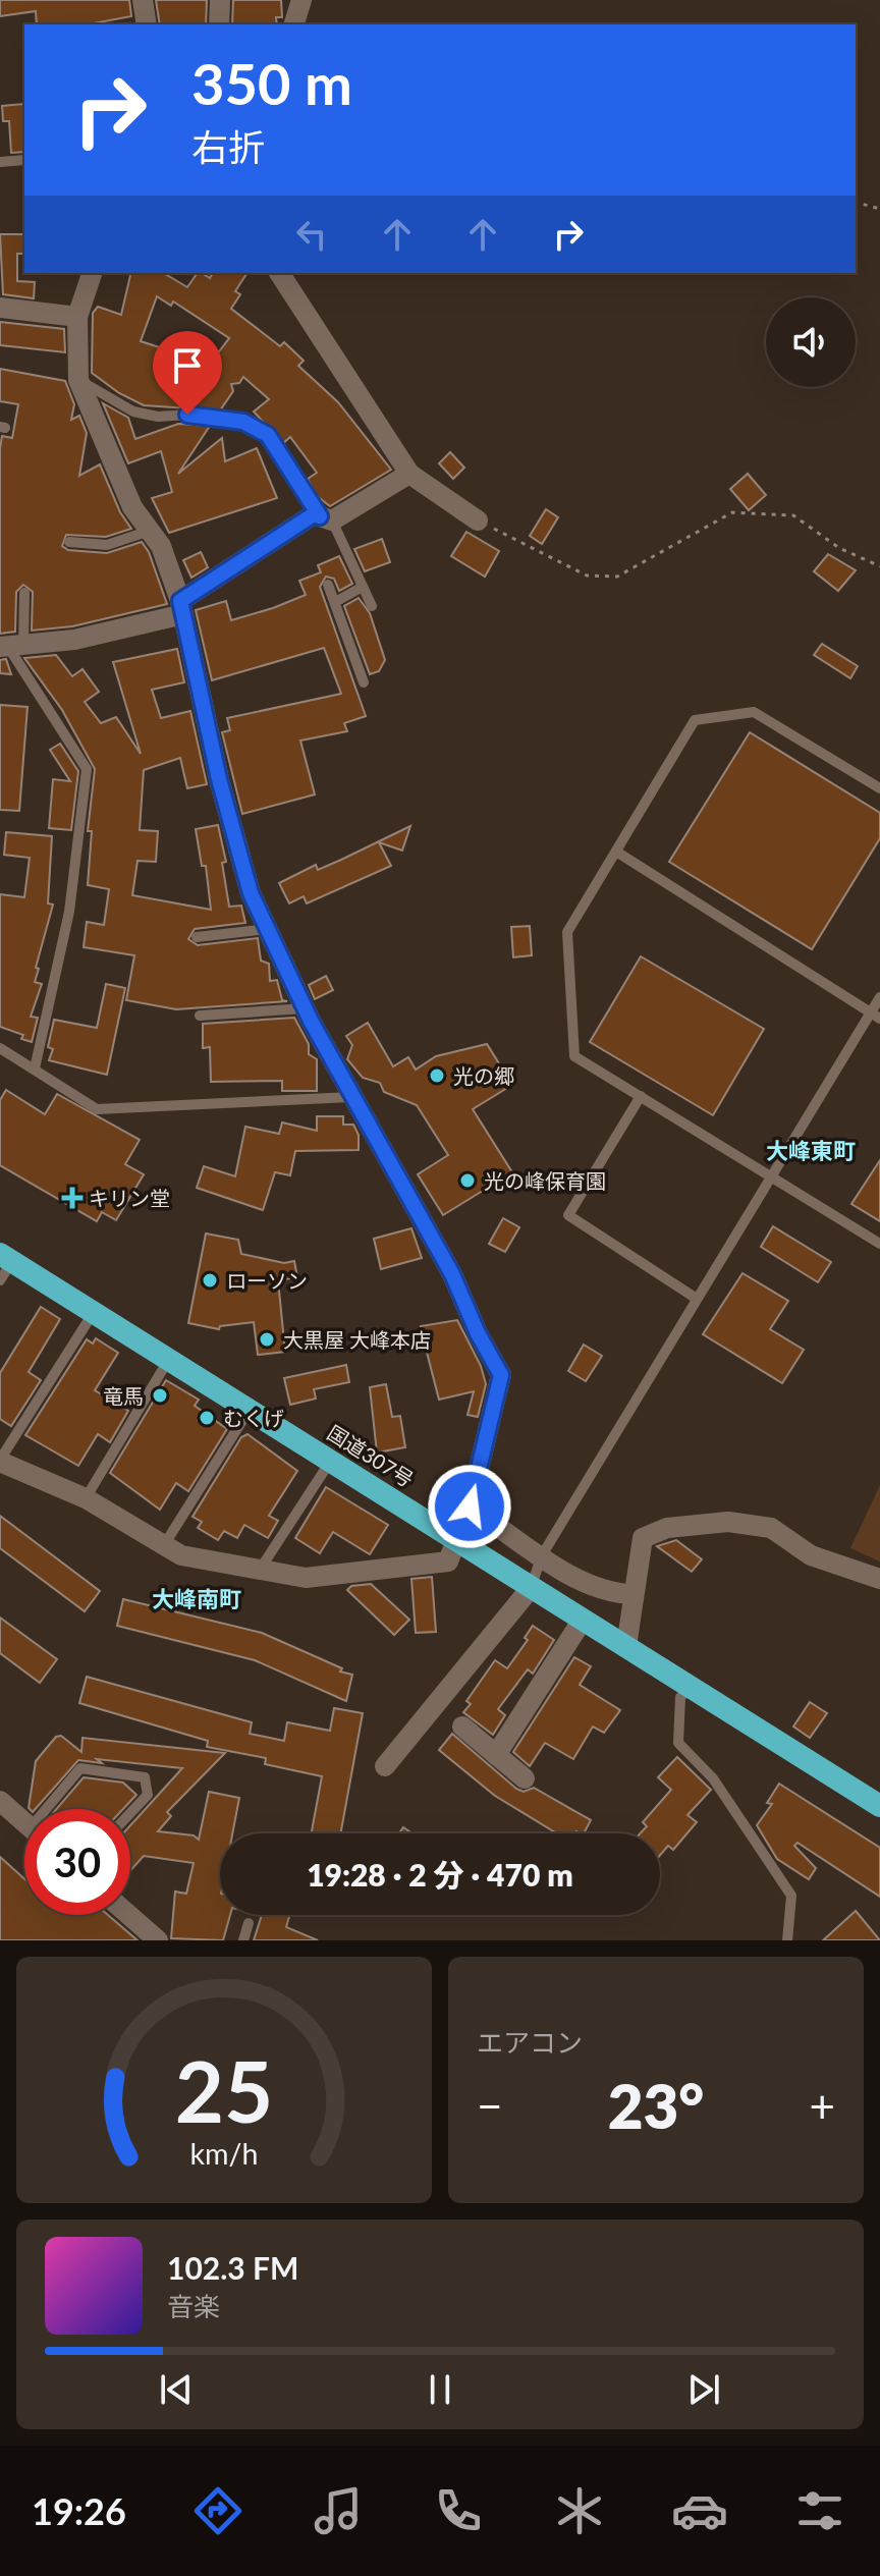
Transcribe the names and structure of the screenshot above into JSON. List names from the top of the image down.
{
  "streets": {
    "highway": ["国道307号"]
  },
  "districts": ["大峰東町", "大峰南町"],
  "places": {
    "other": [
      "光の郷",
      "光の峰保育園",
      "ローソン",
      "大黒屋 大峰本店",
      "竜馬",
      "むくげ"
    ],
    "health": ["キリン堂"]
  },
  "page": {
    "turn": ["350 m", "右折"],
    "limit": "30",
    "trip": "19:28 · 2 分 · 470 m",
    "tile": "エアコン",
    "heat": ["−", "23°", "+"],
    "song": ["102.3 FM", "音楽"],
    "tabs": "19:26",
    "gauge": ["25", "km/h"]
  }
}
